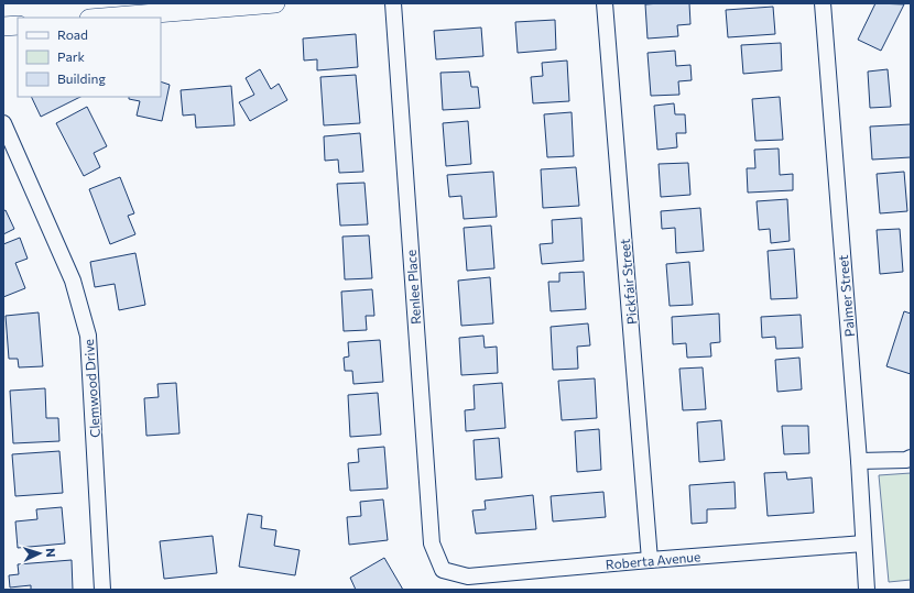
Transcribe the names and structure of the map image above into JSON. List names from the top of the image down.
{
  "streets": {
    "street": [
      "Pickfair Street",
      "Renlee Place",
      "Palmer Street",
      "Clemwood Drive",
      "Roberta Avenue"
    ]
  },
  "crossings": [
    ["Pickfair Street", "Roberta Avenue"],
    ["Renlee Place", "Roberta Avenue"],
    ["Palmer Street", "Roberta Avenue"]
  ],
  "legend": ["Road", "Park", "Building"],
  "north": "right"
}
